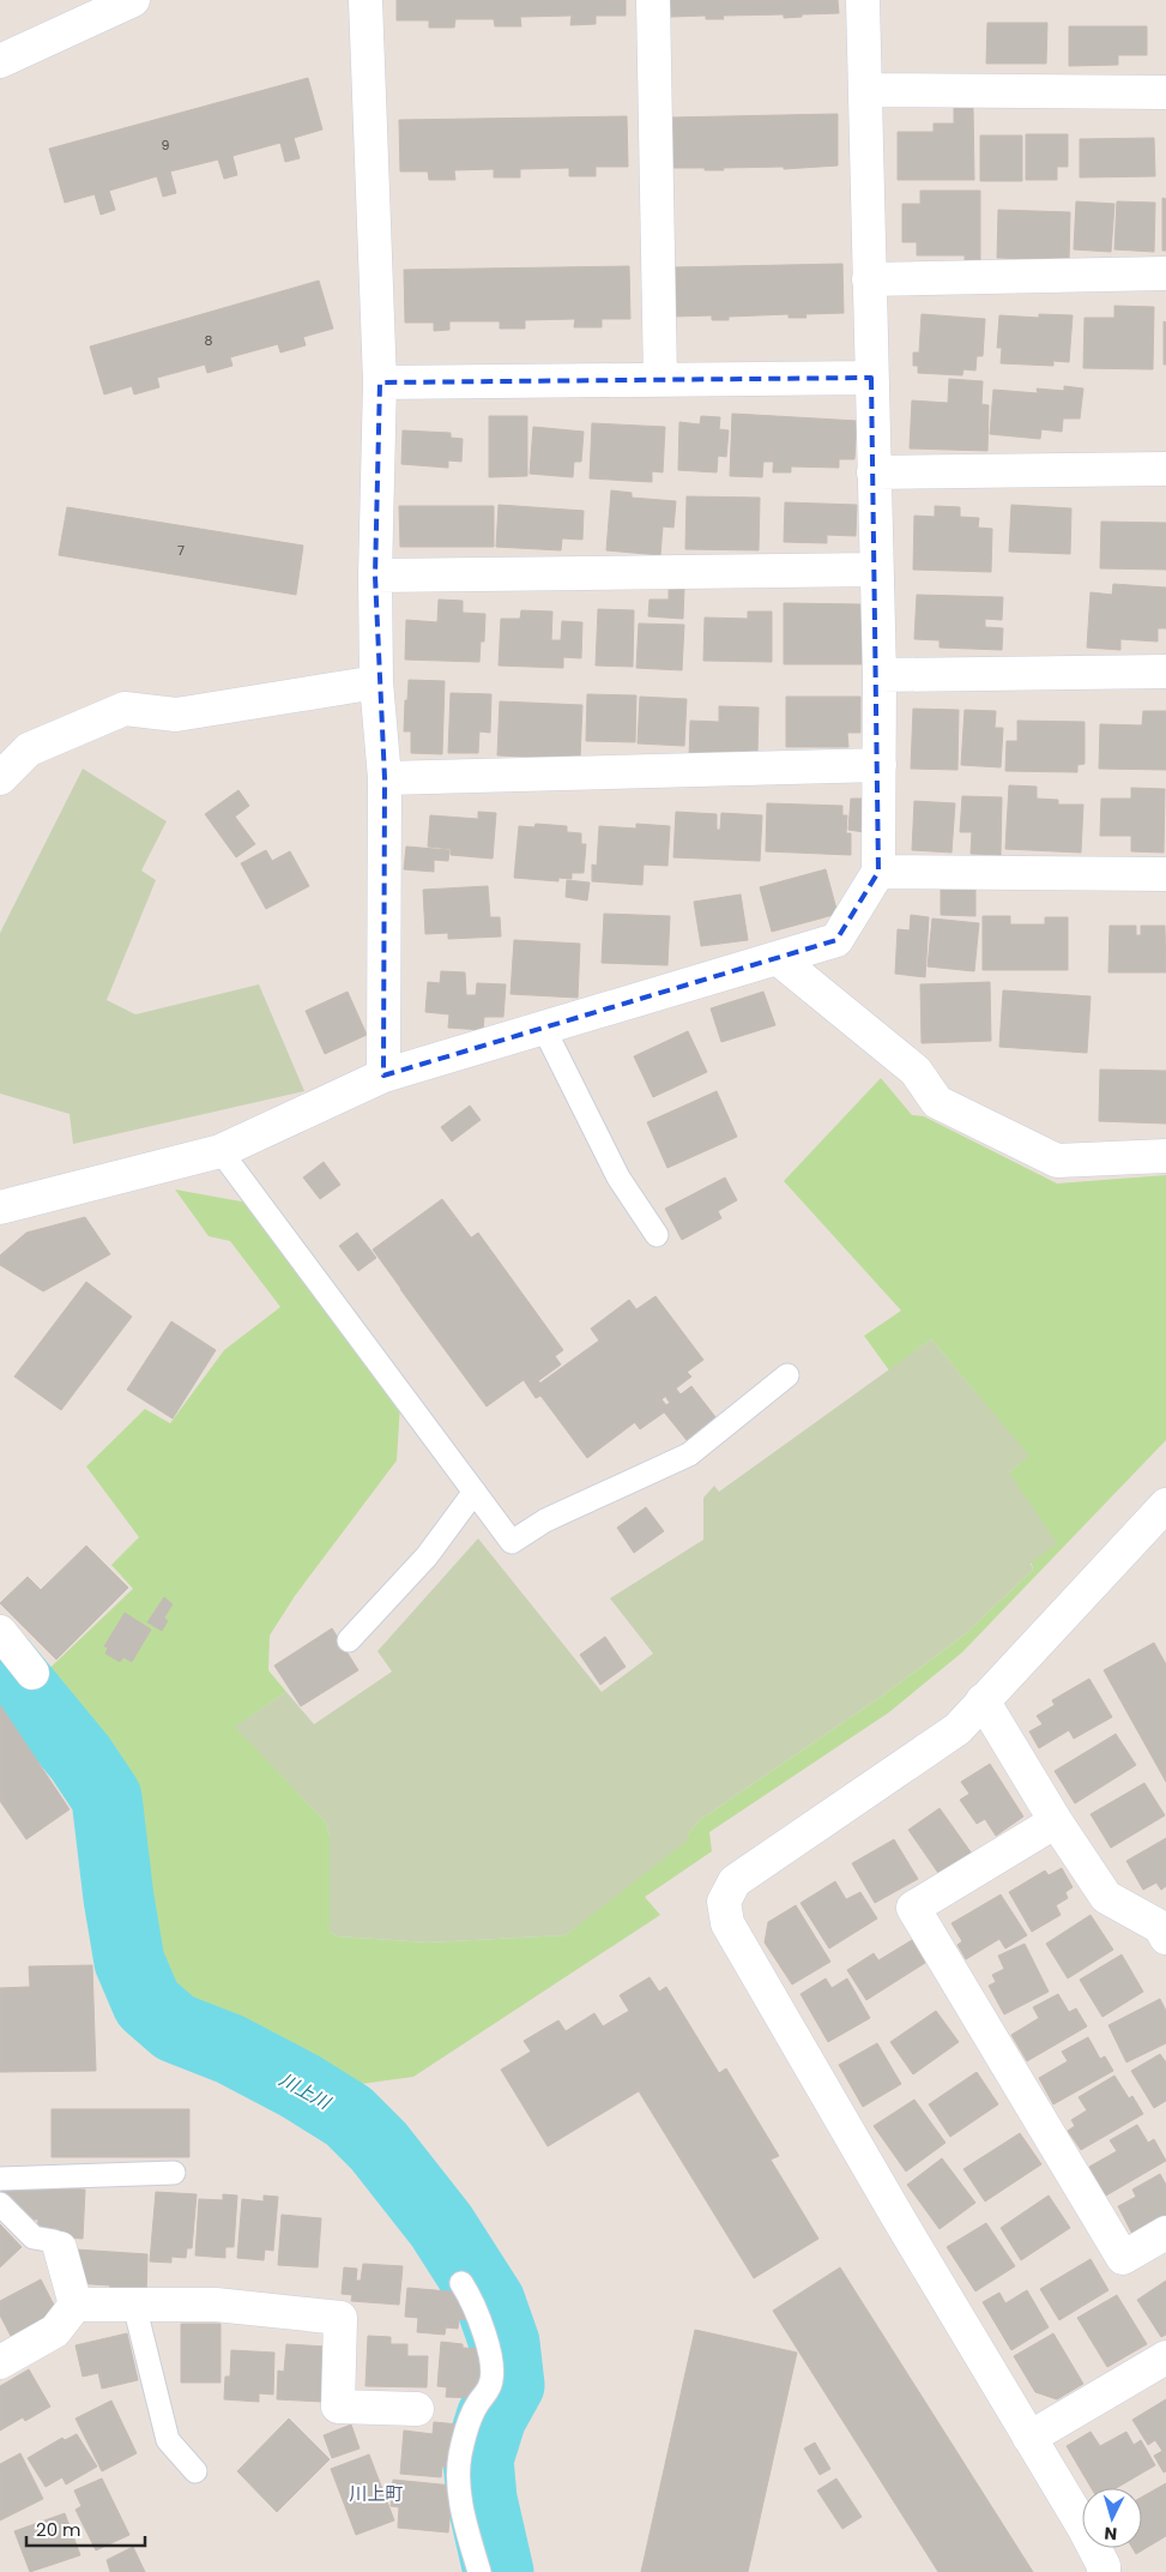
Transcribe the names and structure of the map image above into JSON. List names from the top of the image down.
{
  "districts": ["川上町"],
  "water": ["川上川"],
  "house_numbers": ["9", "8", "7"],
  "scale_bar": "20 m",
  "north": "bottom"
}
